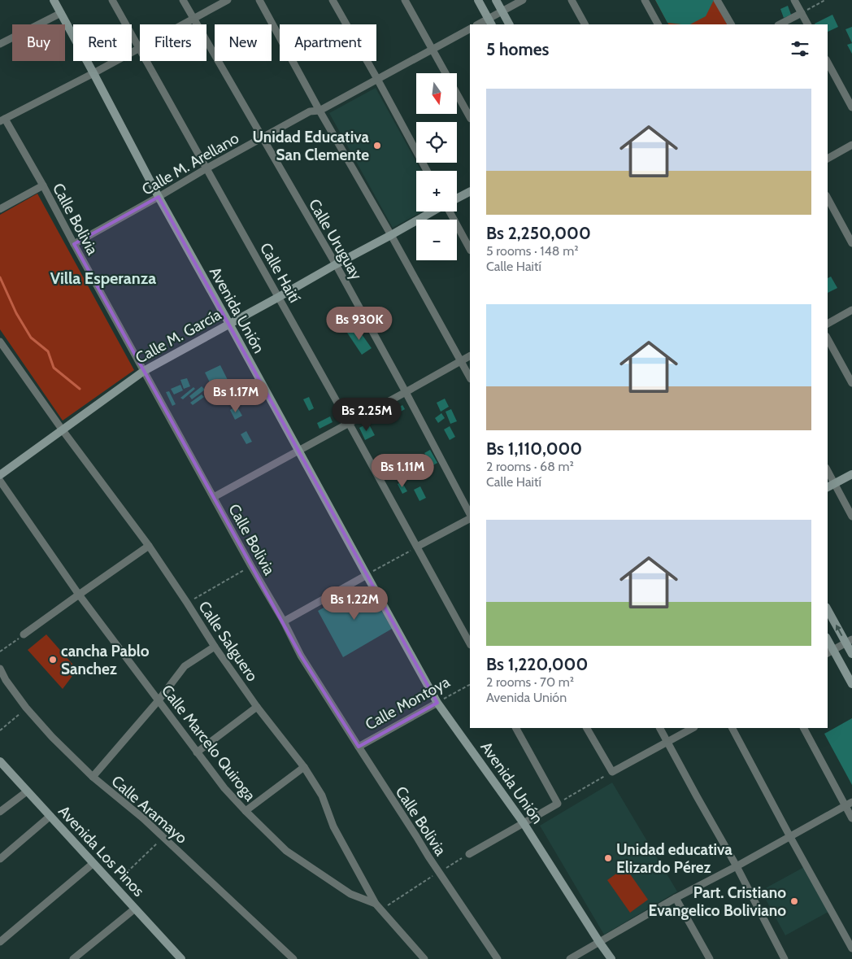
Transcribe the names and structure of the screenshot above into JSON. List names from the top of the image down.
{
  "streets": {
    "street": [
      "Calle M. Arellano",
      "Calle Bolivia",
      "Calle Uruguay",
      "Calle Haití",
      "Avenida Unión",
      "Calle M. García",
      "Calle Salguero",
      "Calle Montoya",
      "Calle Marcelo Quiroga",
      "Calle Aramayo",
      "Avenida Los Pinos"
    ]
  },
  "crossings": [
    ["Calle M. Arellano", "Calle Bolivia"],
    ["Calle M. Arellano", "Calle Uruguay"],
    ["Calle M. Arellano", "Calle Haití"],
    ["Calle M. Arellano", "Avenida Unión"],
    ["Calle Bolivia", "Calle M. García"],
    ["Calle Bolivia", "Calle Montoya"],
    ["Calle Uruguay", "Calle M. García"],
    ["Calle Haití", "Calle M. García"],
    ["Avenida Unión", "Calle M. García"],
    ["Avenida Unión", "Calle Montoya"],
    ["Calle M. García", "Calle Salguero"],
    ["Calle Salguero", "Calle Marcelo Quiroga"]
  ],
  "districts": ["Villa Esperanza"],
  "places": [
    "Unidad Educativa San Clemente",
    "cancha Pablo Sanchez",
    "Unidad educativa Elizardo Pérez",
    "Part. Cristiano Evangelico Boliviano"
  ],
  "north": "bottom",
  "page": {
    "chip": [
      "Buy",
      "Rent",
      "Filters",
      "New",
      "Apartment"
    ],
    "heading": "5 homes",
    "map_buttons": ["+", "−"],
    "list": [
      {
        "name": "Bs 2,250,000",
        "note": "5 rooms · 148 m² · Calle Haití"
      },
      {
        "name": "Bs 1,110,000",
        "note": "2 rooms · 68 m² · Calle Haití"
      },
      {
        "name": "Bs 1,220,000",
        "note": "2 rooms · 70 m² · Avenida Unión"
      }
    ],
    "price": [
      "Bs 930K",
      "Bs 1.17M",
      "Bs 2.25M",
      "Bs 1.11M",
      "Bs 1.22M"
    ]
  }
}
